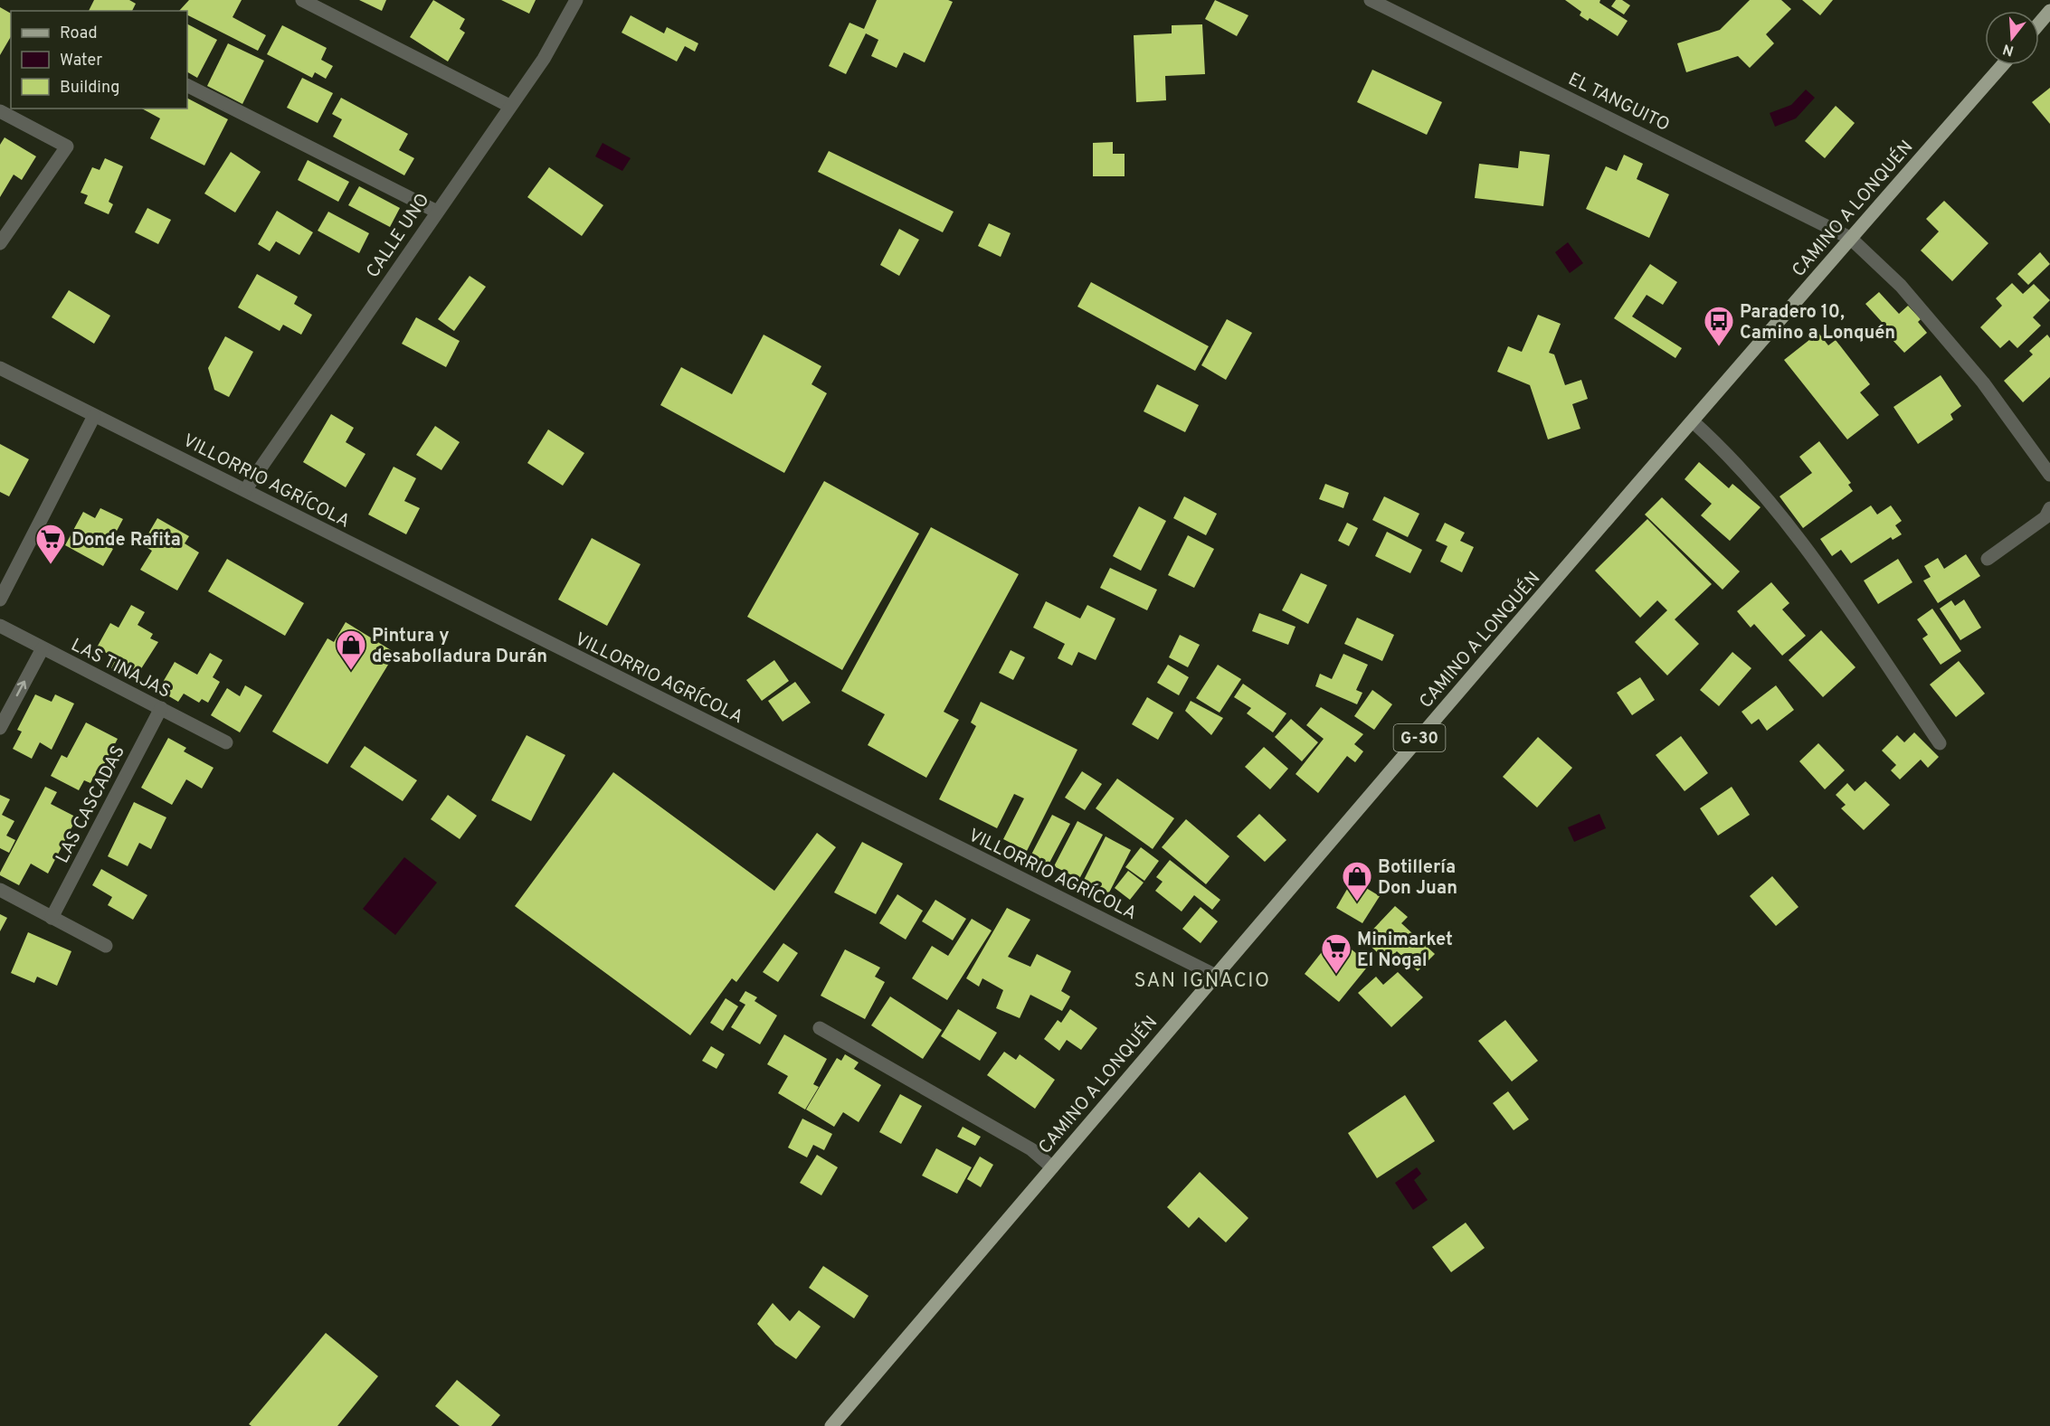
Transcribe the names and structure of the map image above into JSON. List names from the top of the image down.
{
  "streets": {
    "main road": ["CAMINO A LONQUÉN", "G-30"],
    "street": [
      "EL TANGUITO",
      "CALLE UNO",
      "VILLORRIO AGRÍCOLA",
      "LAS TINAJAS",
      "LAS CASCADAS"
    ]
  },
  "crossings": [
    ["EL TANGUITO", "CAMINO A LONQUÉN"],
    ["CAMINO A LONQUÉN", "VILLORRIO AGRÍCOLA"],
    ["CALLE UNO", "VILLORRIO AGRÍCOLA"],
    ["LAS TINAJAS", "LAS CASCADAS"]
  ],
  "districts": ["SAN IGNACIO"],
  "places": {
    "bus stop": ["Paradero 10, Camino a Lonquén"],
    "supermarket": ["Donde Rafita", "Minimarket El Nogal"],
    "shop": ["Pintura y desabolladura Durán", "Botillería Don Juan"]
  },
  "legend": ["Road", "Water", "Building"],
  "north": "bottom"
}
